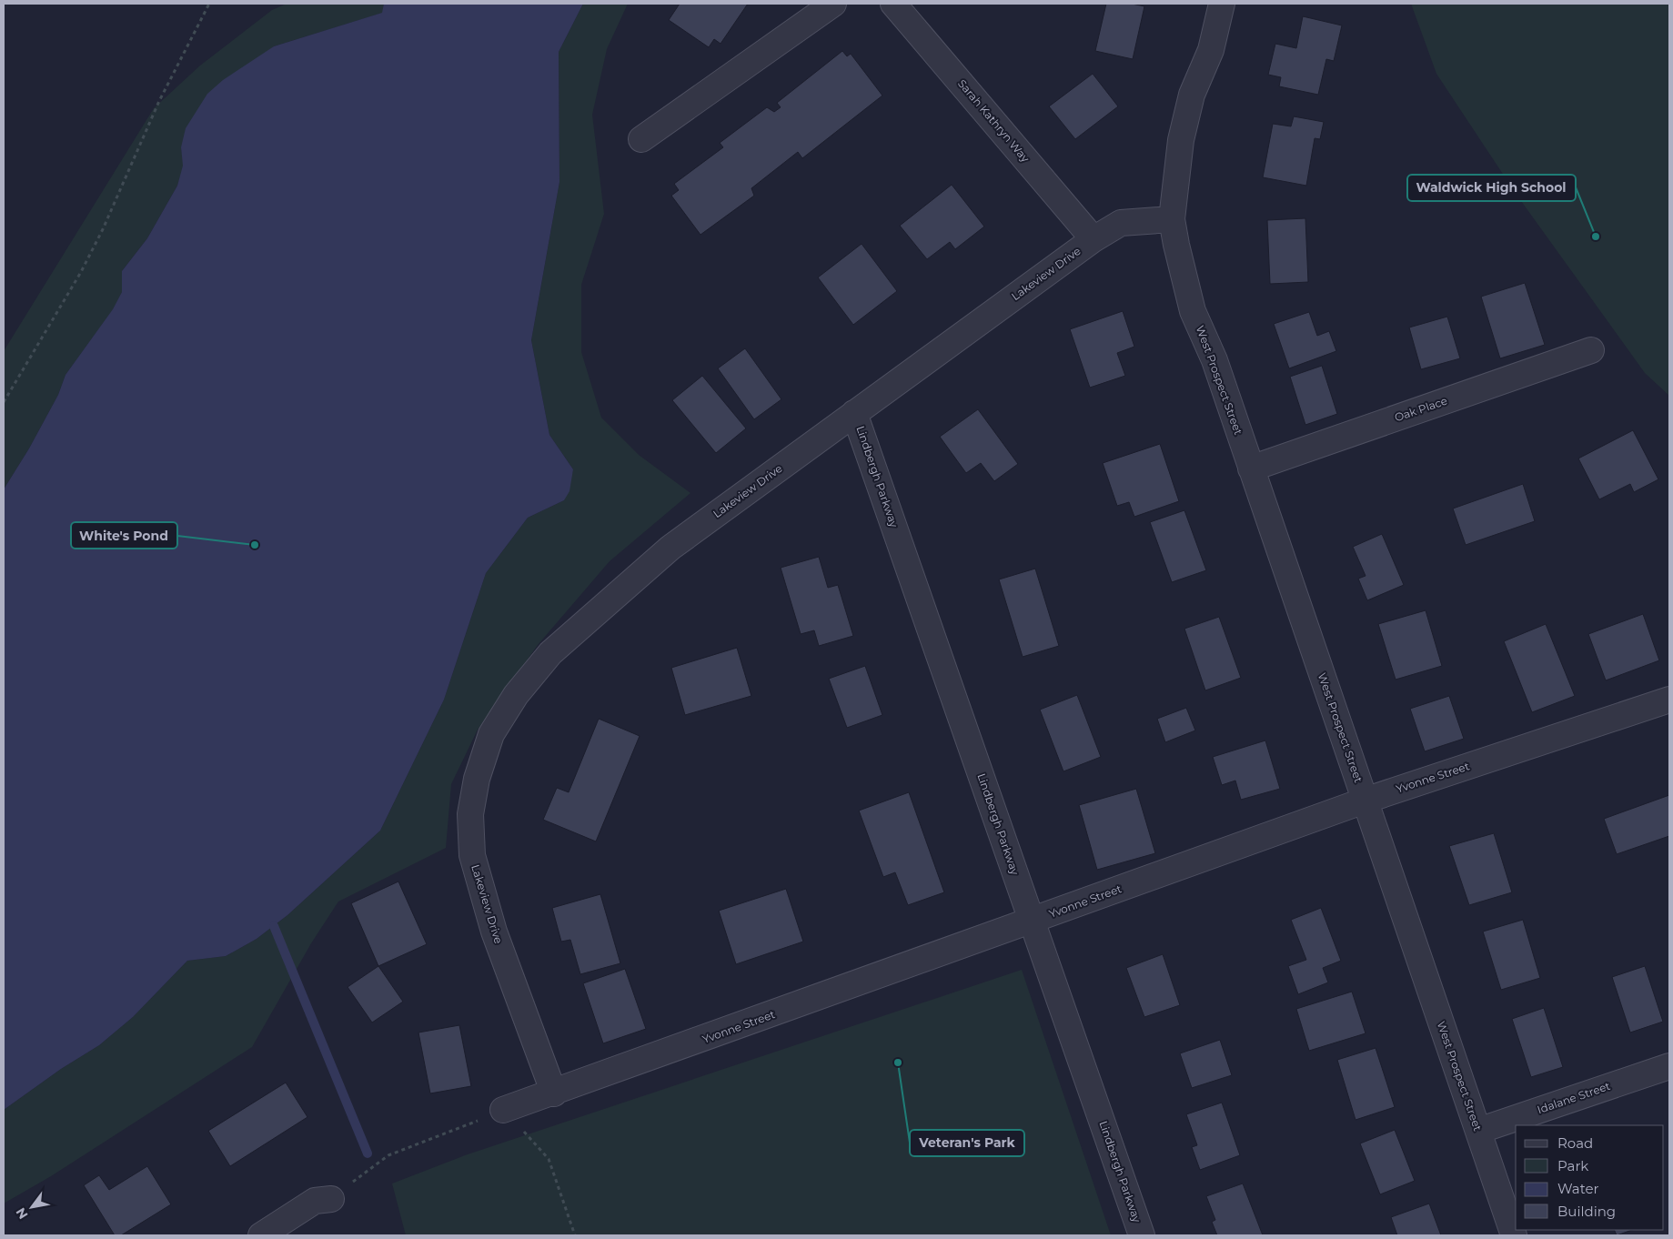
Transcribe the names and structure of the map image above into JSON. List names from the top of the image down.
{
  "streets": {
    "street": [
      "Sarah Kathryn Way",
      "Lakeview Drive",
      "West Prospect Street",
      "Oak Place",
      "Lindbergh Parkway",
      "Yvonne Street",
      "Idalane Street"
    ]
  },
  "crossings": [
    ["Sarah Kathryn Way", "Lakeview Drive"],
    ["Lakeview Drive", "West Prospect Street"],
    ["Lakeview Drive", "Lindbergh Parkway"],
    ["Lakeview Drive", "Yvonne Street"],
    ["West Prospect Street", "Oak Place"],
    ["West Prospect Street", "Yvonne Street"],
    ["West Prospect Street", "Idalane Street"],
    ["Lindbergh Parkway", "Yvonne Street"]
  ],
  "places": ["Waldwick High School", "White's Pond", "Veteran's Park"],
  "legend": [
    "Road",
    "Park",
    "Water",
    "Building"
  ],
  "north": "bottom left"
}
